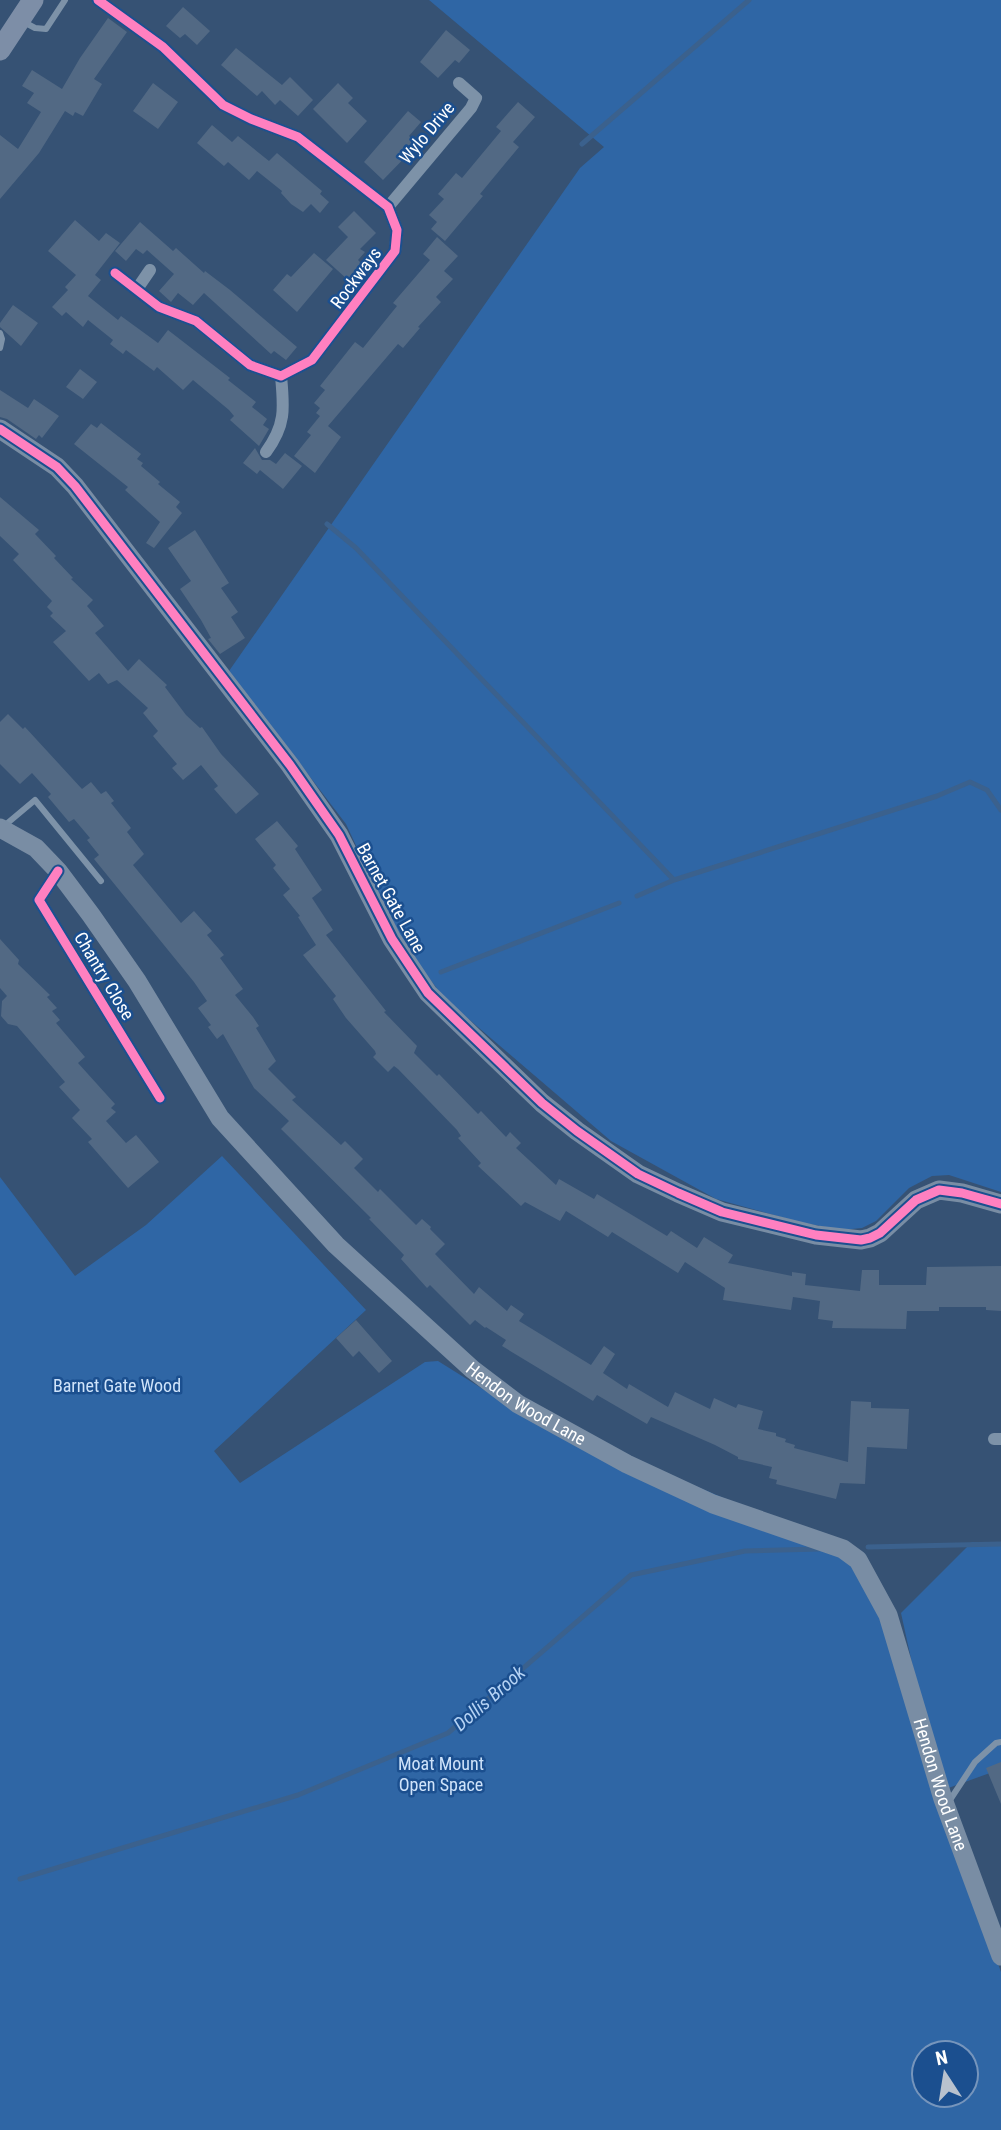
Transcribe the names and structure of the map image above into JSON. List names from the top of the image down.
{
  "streets": {
    "main road": ["Barnet Gate Lane", "Hendon Wood Lane"],
    "street": ["Wylo Drive", "Rockways", "Chantry Close"]
  },
  "crossings": [
    ["Wylo Drive", "Rockways"],
    ["Chantry Close", "Hendon Wood Lane"]
  ],
  "water": ["Dollis Brook"],
  "parks": ["Barnet Gate Wood", "Moat Mount Open Space"],
  "north": "top"
}
